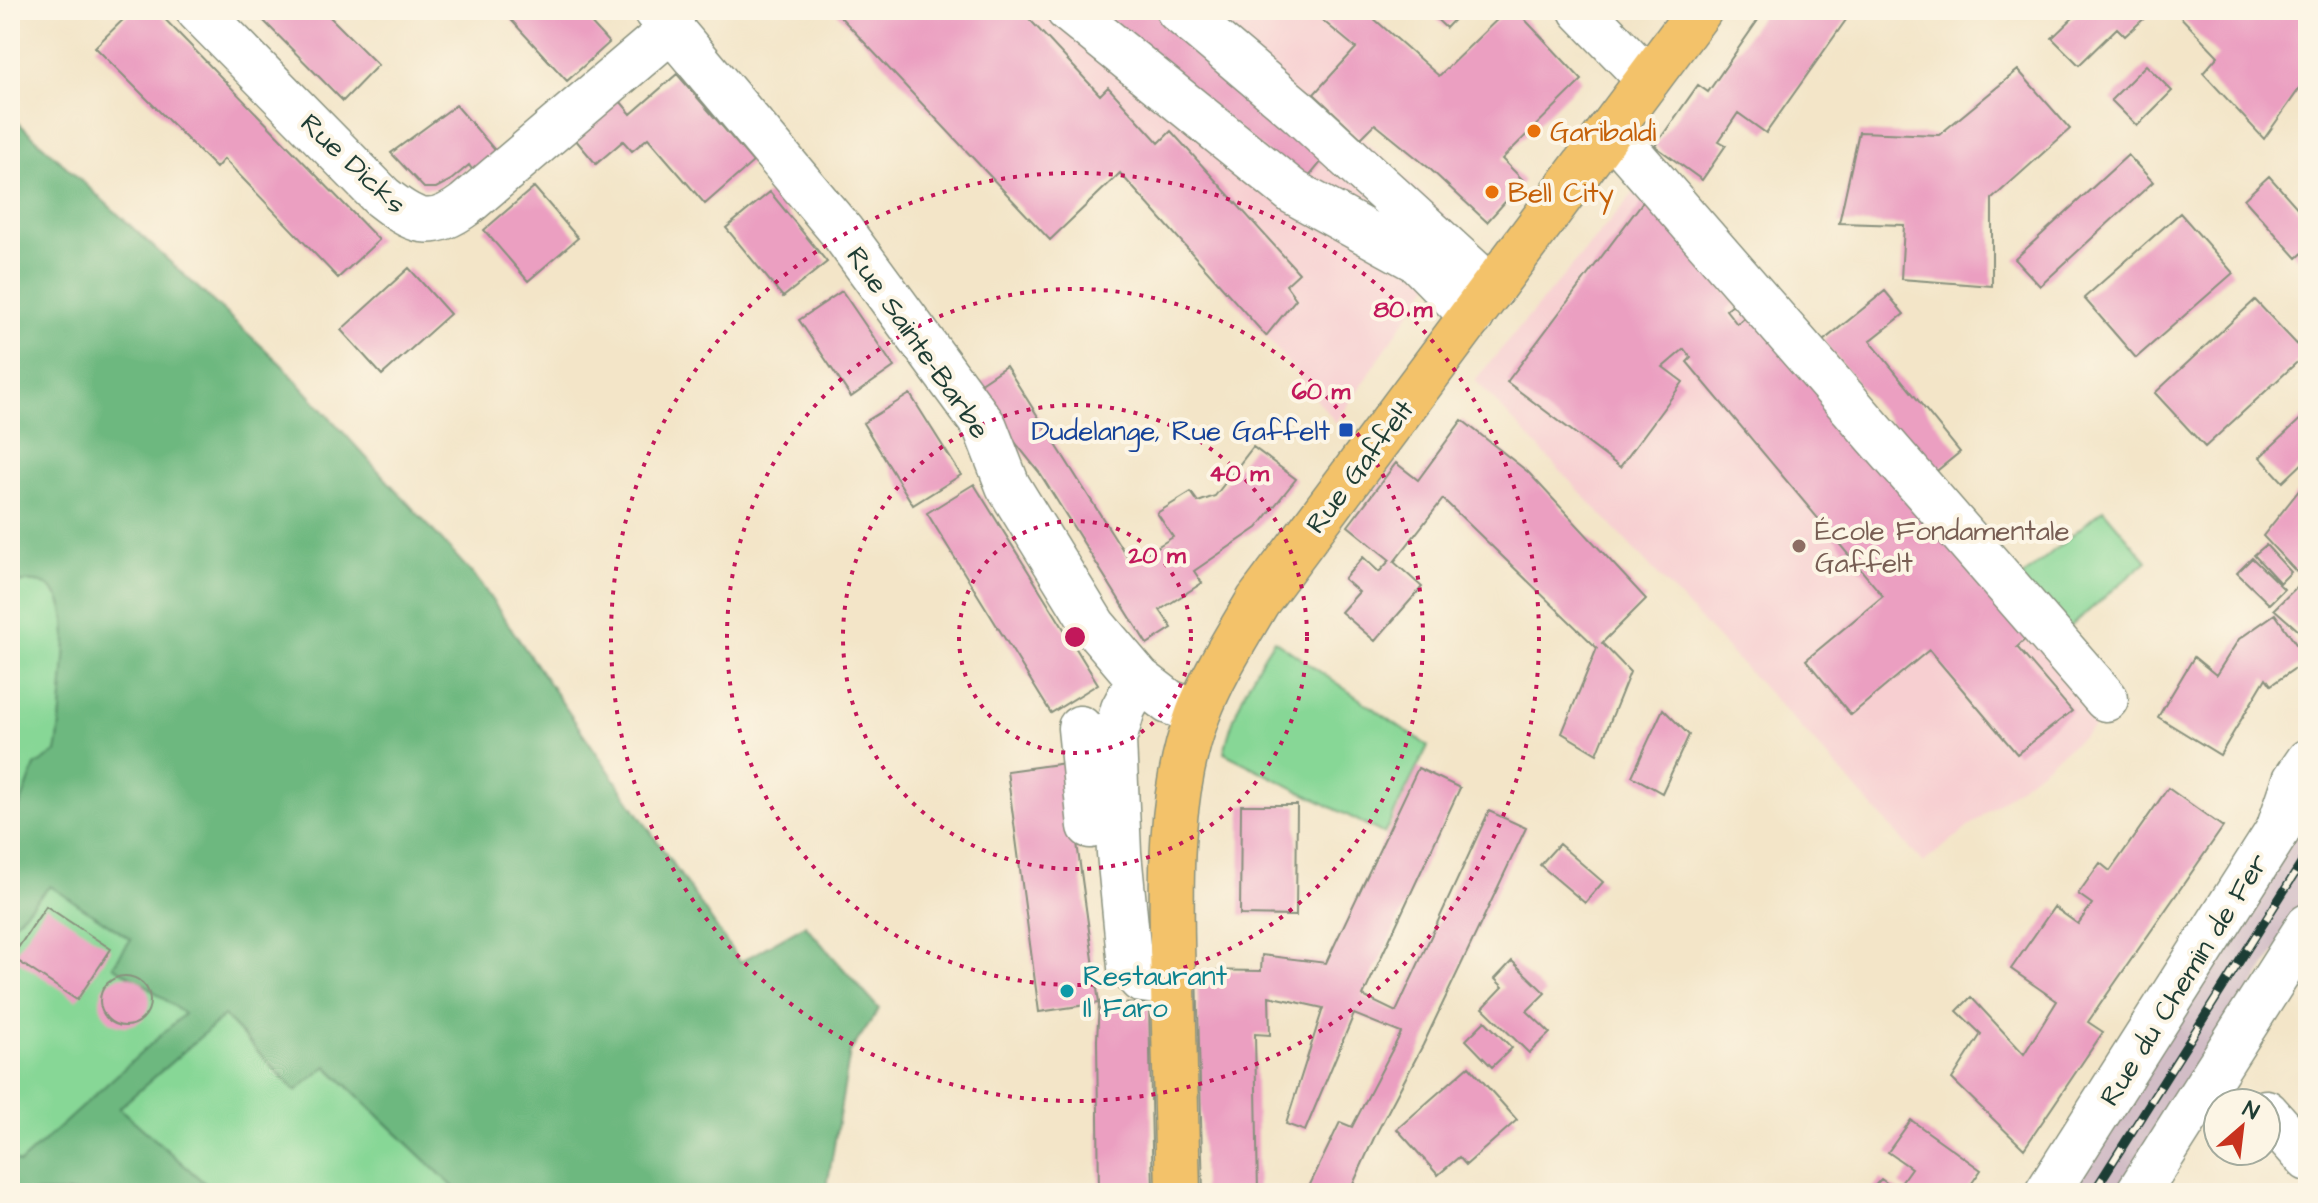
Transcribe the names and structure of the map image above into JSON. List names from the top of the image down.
{
  "streets": {
    "main road": ["Rue Gaffelt"],
    "street": ["Rue Dicks", "Rue Sainte-Barbe", "Rue du Chemin de Fer"]
  },
  "crossings": [
    ["Rue Dicks", "Rue Sainte-Barbe"],
    ["Rue Sainte-Barbe", "Rue Gaffelt"]
  ],
  "places": {
    "other": [
      "Garibaldi",
      "Bell City",
      "École Fondamentale Gaffelt",
      "Restaurant Il Faro"
    ],
    "transit": ["Dudelange, Rue Gaffelt"]
  },
  "north": "top right",
  "rings": [
    "80 m",
    "60 m",
    "40 m",
    "20 m"
  ]
}
